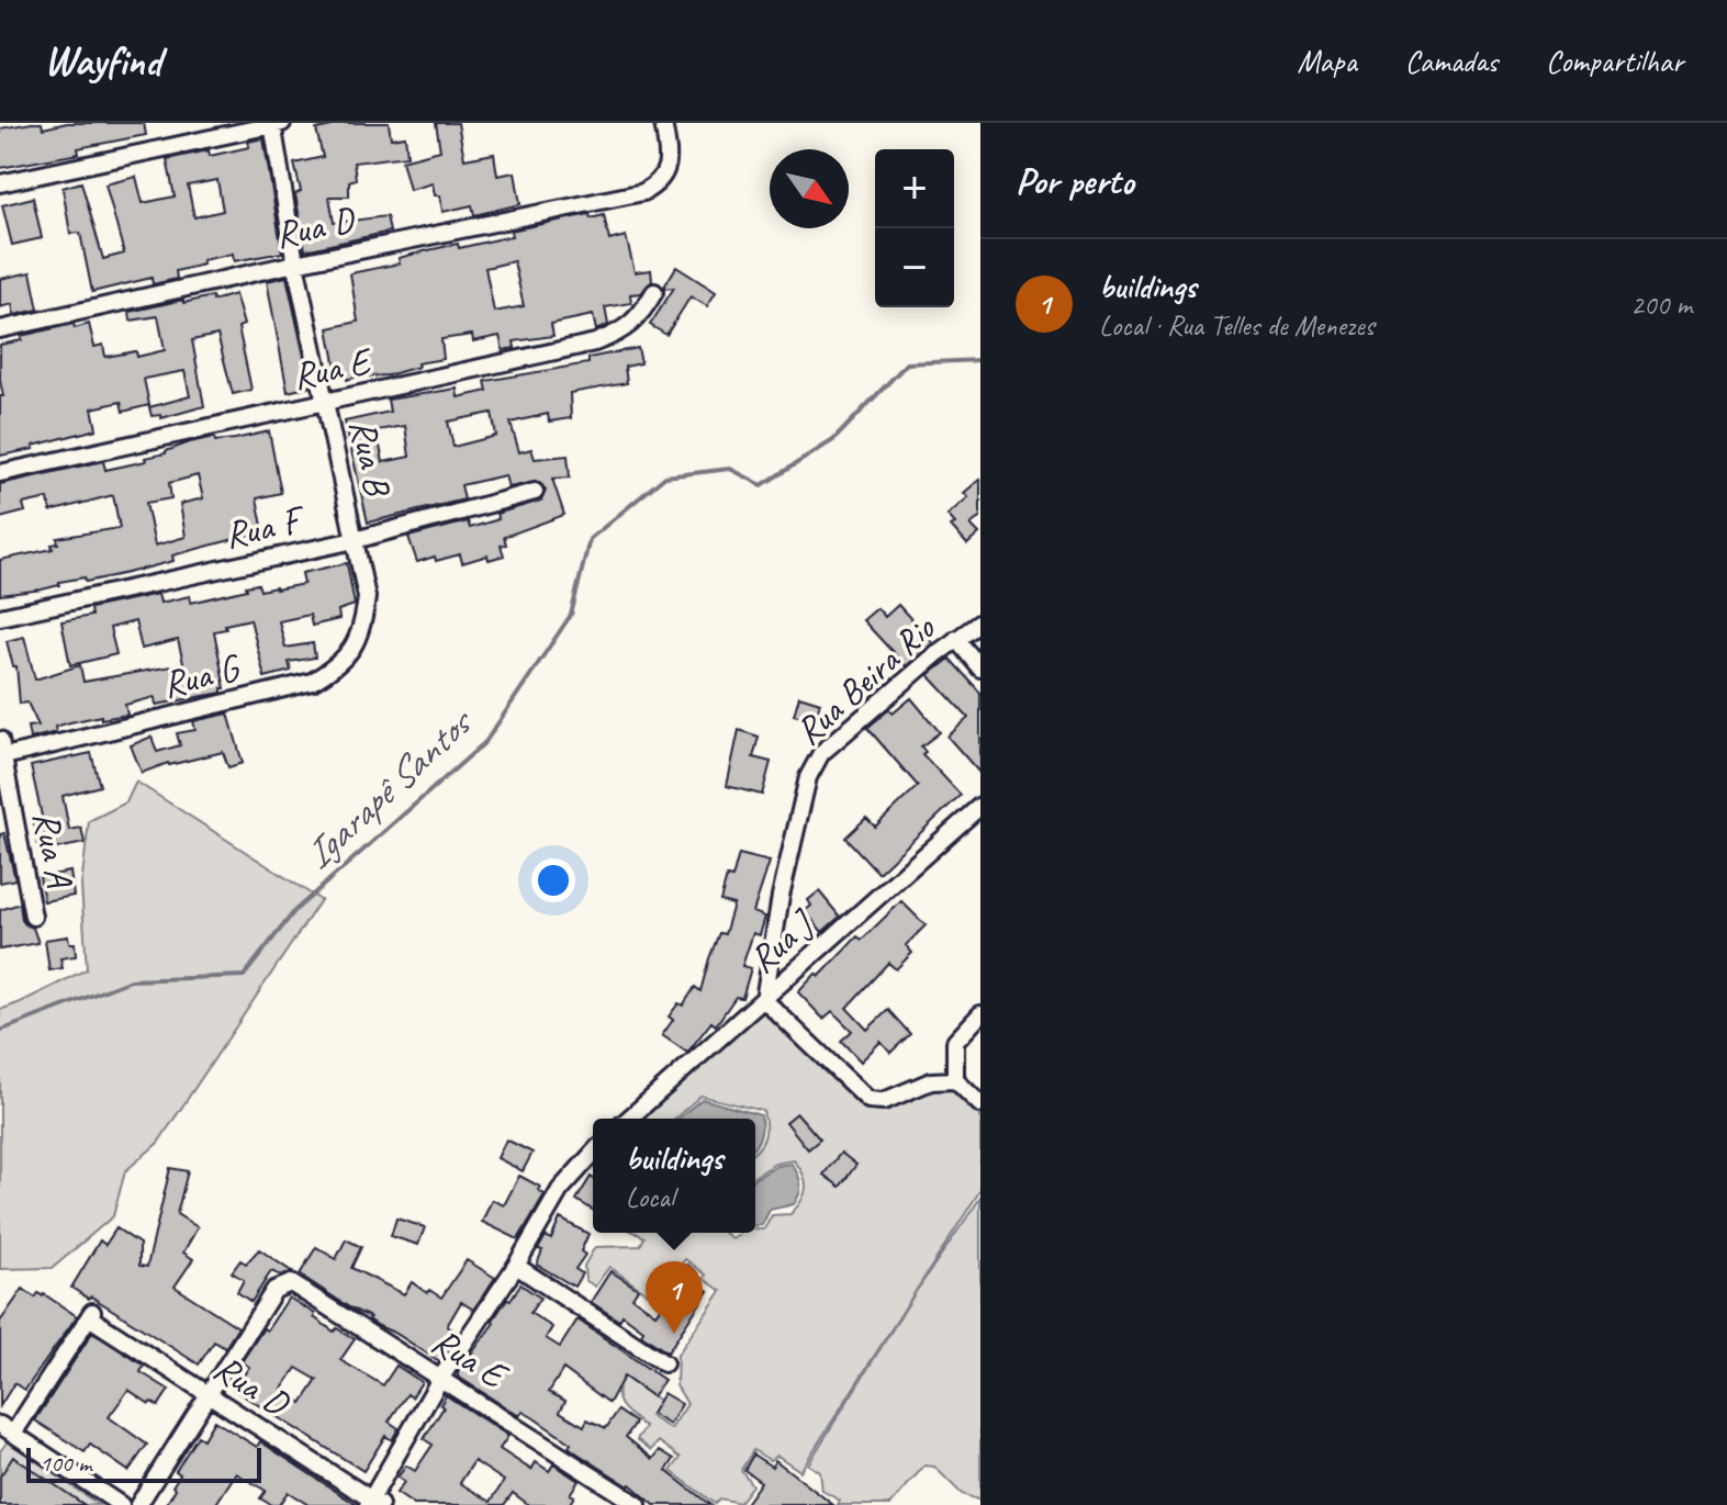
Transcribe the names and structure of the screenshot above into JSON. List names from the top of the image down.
{
  "streets": {
    "street": [
      "Rua D",
      "Rua E",
      "Rua B",
      "Rua F",
      "Rua G",
      "Rua Beira Rio",
      "Rua A",
      "Rua J"
    ]
  },
  "crossings": [
    ["Rua D", "Rua E"],
    ["Rua D", "Rua B"],
    ["Rua E", "Rua B"],
    ["Rua B", "Rua F"],
    ["Rua B", "Rua G"],
    ["Rua G", "Rua A"],
    ["Rua Beira Rio", "Rua J"]
  ],
  "water": ["Igarapê Santos"],
  "scale_bar": "100 m",
  "north": "bottom right",
  "page": {
    "header": "Wayfind",
    "nav": ["Mapa", "Camadas", "Compartilhar"],
    "heading": "Por perto",
    "map_buttons": ["+", "−"],
    "list": [
      {
        "mark": "1",
        "name": "buildings",
        "note": "Local · Rua Telles de Menezes",
        "value": "200 m"
      }
    ],
    "popup": ["buildings", "Local"],
    "pins": "1",
    "scale": "100 m"
  }
}
